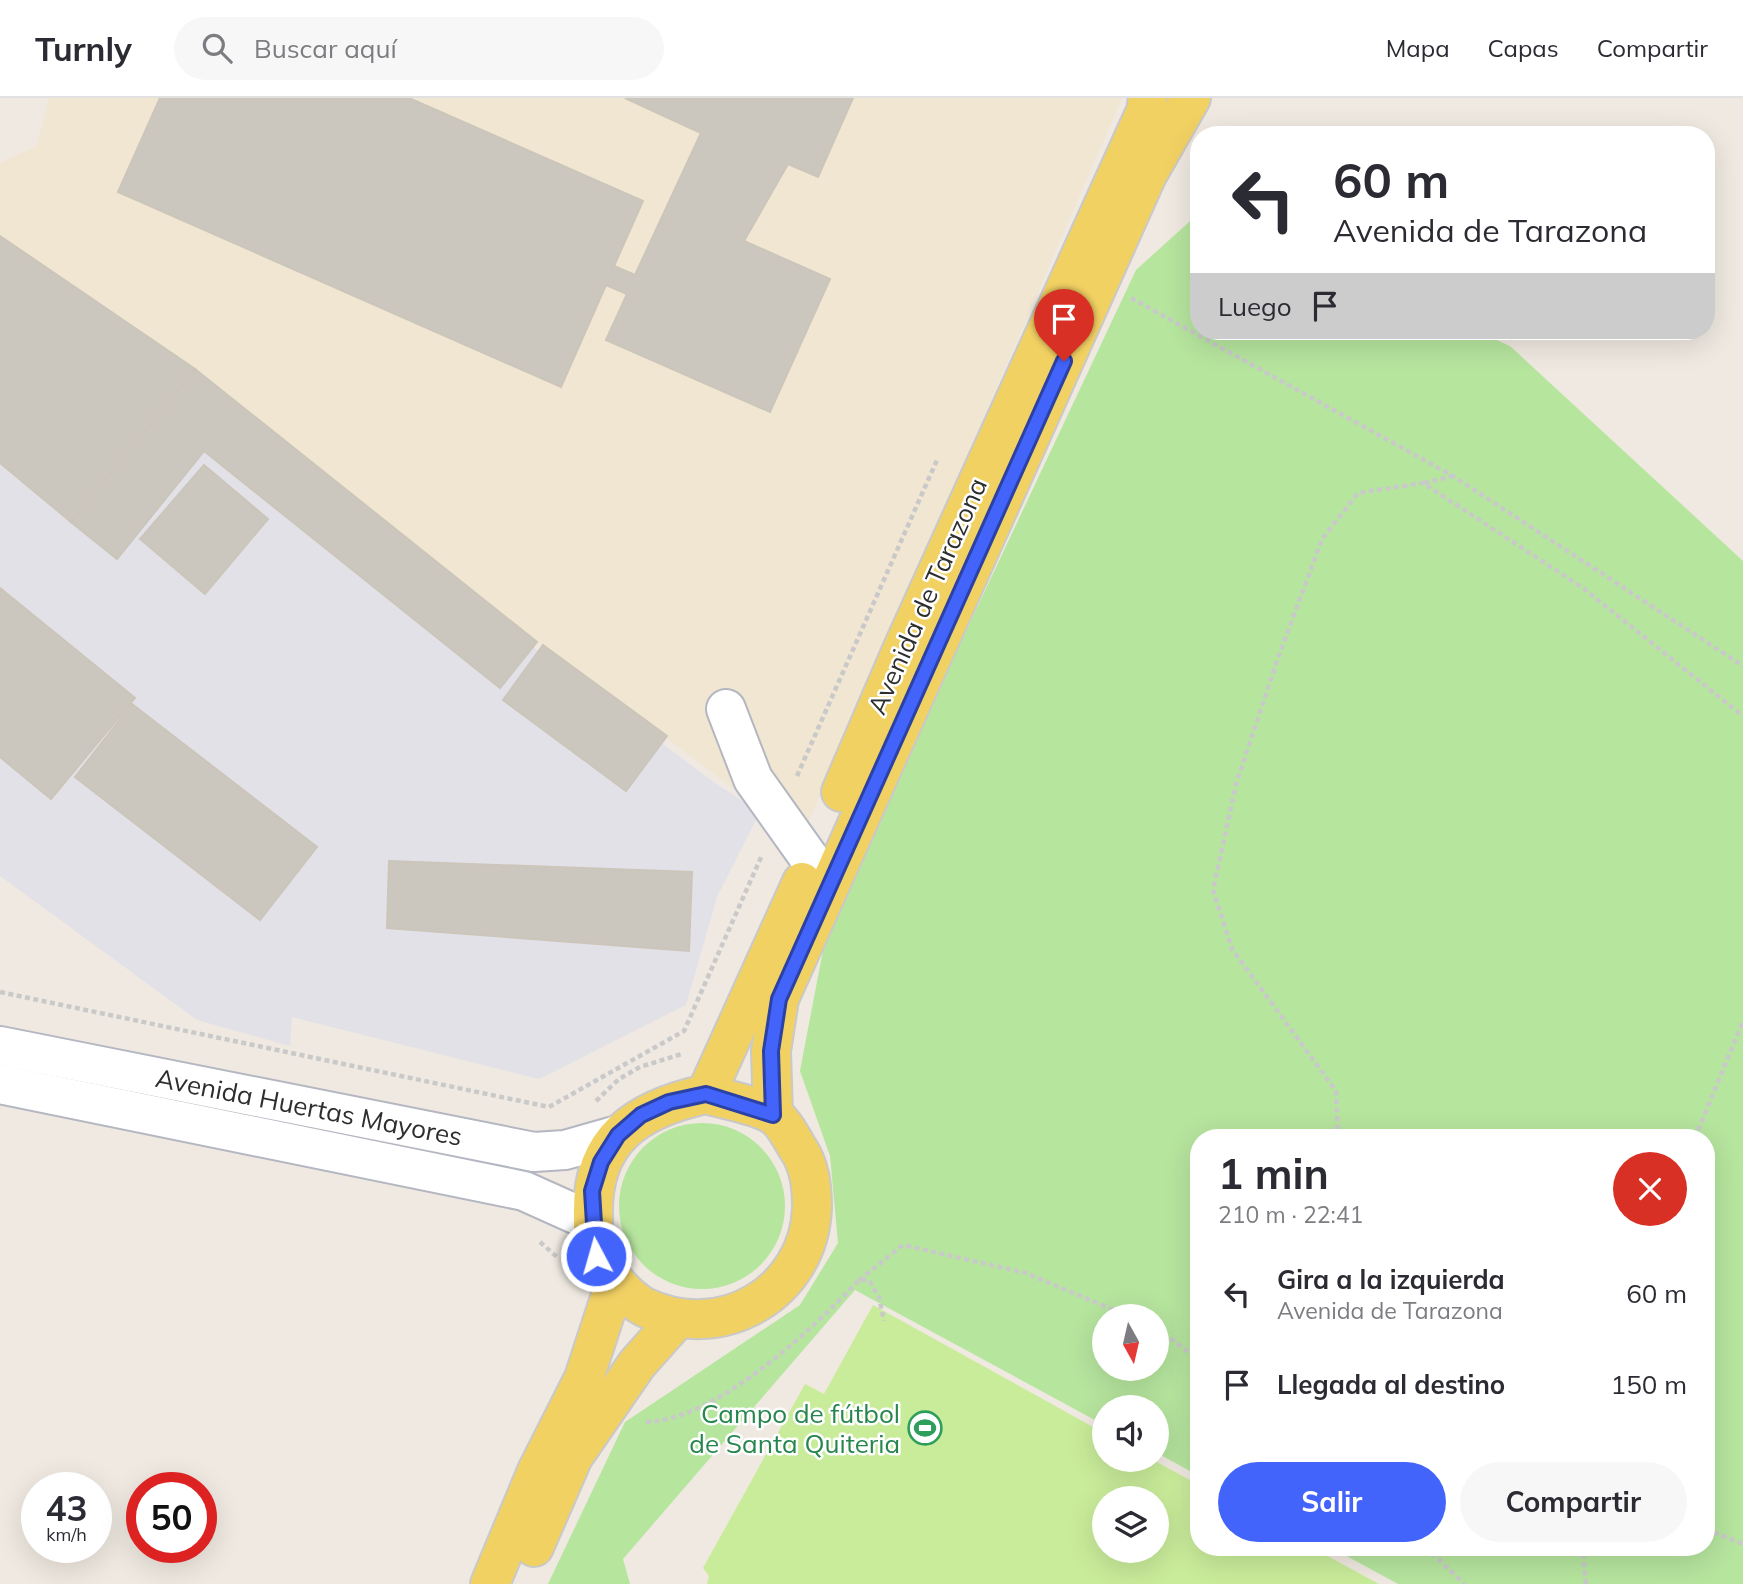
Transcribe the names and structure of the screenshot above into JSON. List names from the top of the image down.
{
  "streets": {
    "main road": ["Avenida de Tarazona"],
    "street": ["Avenida Huertas Mayores"]
  },
  "crossings": [
    ["Avenida de Tarazona", "Avenida Huertas Mayores"]
  ],
  "places": {
    "sports": ["Campo de fútbol de Santa Quiteria"]
  },
  "north": "bottom",
  "page": {
    "header": "Turnly",
    "search": "Buscar aquí",
    "nav": ["Mapa", "Capas", "Compartir"],
    "turn": ["60 m", "Avenida de Tarazona"],
    "then": "Luego",
    "heading": ["1 min", "210 m · 22:41"],
    "list": [
      {
        "name": "Gira a la izquierda",
        "note": "Avenida de Tarazona",
        "value": "60 m"
      },
      {
        "name": "Llegada al destino",
        "value": "150 m"
      }
    ],
    "buttons": ["Salir", "Compartir"],
    "speed": "43 km/h",
    "limit": "50"
  }
}
